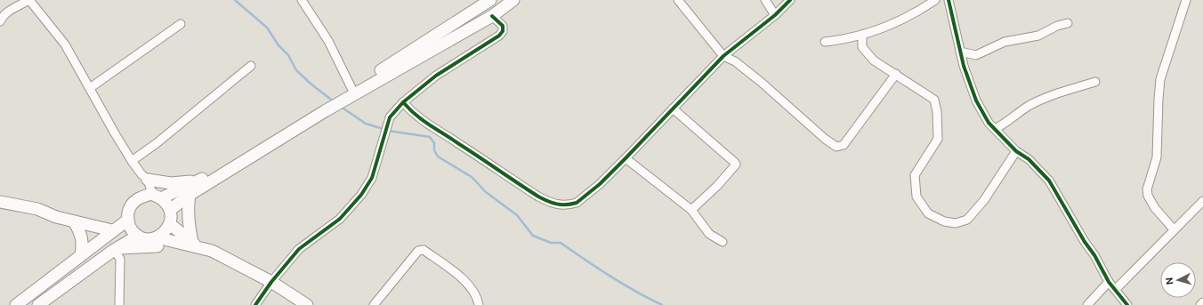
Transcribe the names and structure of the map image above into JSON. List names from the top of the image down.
{
  "north": "left"
}
